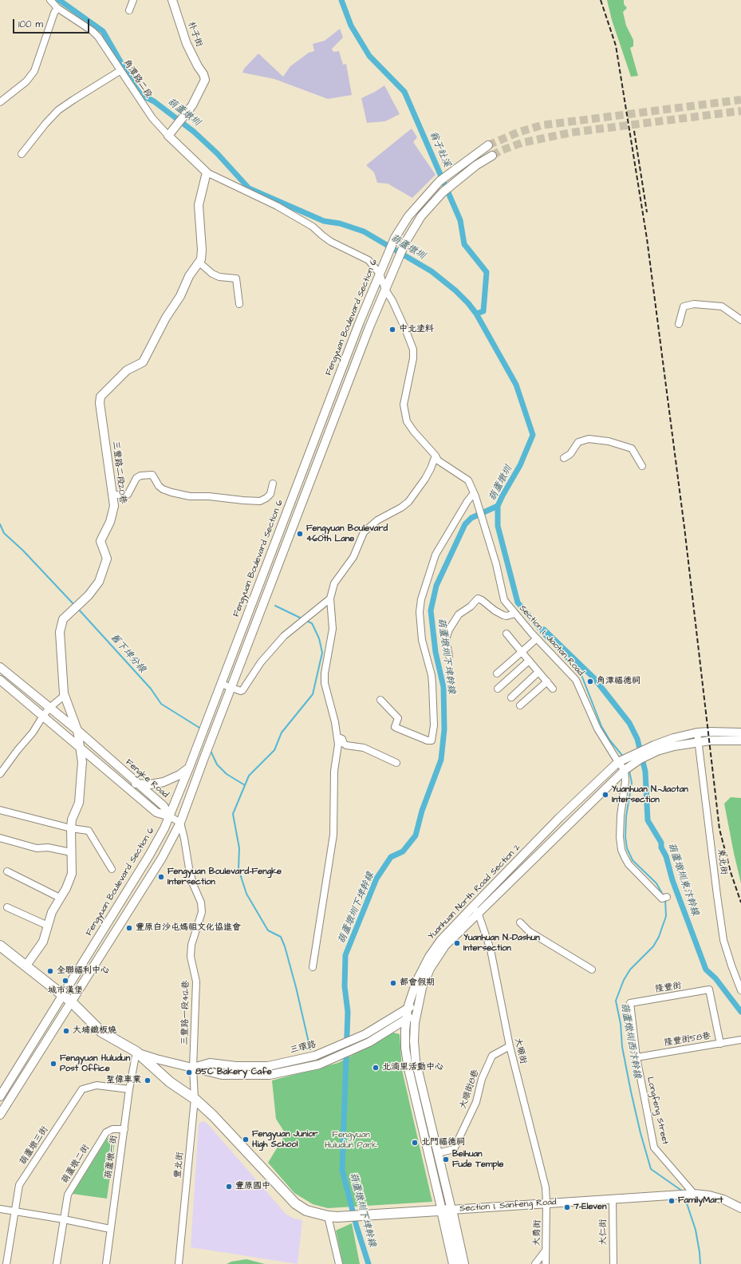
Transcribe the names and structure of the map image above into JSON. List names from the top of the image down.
{
  "streets": {
    "main road": ["Section 1, Sanfeng Road"],
    "street": [
      "朴子街",
      "角潭路二段",
      "Fengyuan Boulevard Section 6",
      "三豐路二段20巷",
      "Section 1, Jiaotan Road",
      "Fengke Road",
      "東北街",
      "Yuanhuan North Road Section 2",
      "隆豐街",
      "三豐路一段412巷",
      "隆豐街58巷",
      "三環路",
      "大順街",
      "大順街8巷",
      "Longfeng Street",
      "葫蘆墩三街",
      "葫蘆墩一街",
      "葫蘆墩二街",
      "豐北街",
      "大仁街",
      "大勇街"
    ]
  },
  "crossings": [
    ["朴子街", "角潭路二段"],
    ["角潭路二段", "三豐路二段20巷"],
    ["角潭路二段", "Section 1, Jiaotan Road"],
    ["Fengyuan Boulevard Section 6", "Section 1, Jiaotan Road"],
    ["Fengyuan Boulevard Section 6", "Fengke Road"],
    ["三豐路二段20巷", "Section 1, Jiaotan Road"],
    ["三豐路二段20巷", "Fengke Road"],
    ["Section 1, Jiaotan Road", "Yuanhuan North Road Section 2"],
    ["東北街", "Yuanhuan North Road Section 2"],
    ["Yuanhuan North Road Section 2", "三環路"],
    ["Yuanhuan North Road Section 2", "大順街"],
    ["Yuanhuan North Road Section 2", "大順街8巷"],
    ["Yuanhuan North Road Section 2", "Section 1, Sanfeng Road"],
    ["隆豐街", "隆豐街58巷"],
    ["隆豐街", "Longfeng Street"],
    ["三豐路一段412巷", "三環路"],
    ["三豐路一段412巷", "豐北街"],
    ["隆豐街58巷", "Longfeng Street"],
    ["三環路", "豐北街"],
    ["大順街", "大順街8巷"],
    ["大順街", "Section 1, Sanfeng Road"],
    ["大順街", "大勇街"],
    ["Longfeng Street", "Section 1, Sanfeng Road"],
    ["葫蘆墩三街", "葫蘆墩一街"],
    ["葫蘆墩一街", "葫蘆墩二街"],
    ["Section 1, Sanfeng Road", "大仁街"],
    ["Section 1, Sanfeng Road", "大勇街"]
  ],
  "water": [
    "葫蘆墩圳",
    "翁子社溪",
    "舊下埤分線",
    "葫蘆墩圳下埤幹線",
    "葫蘆墩圳東汴幹線",
    "葫蘆燉圳西汴幹線"
  ],
  "parks": ["Fengyuan Huludun Park"],
  "places": [
    "中北塗料",
    "Fengyuan Boulevard 460th Lane",
    "角潭福德祠",
    "Yuanhuan N.-Jiaotan Intersection",
    "Fengyuan Boulevard-Fengke Intersection",
    "豐原白沙屯媽祖文化協進會",
    "Yuanhuan N.-Dashun Intersection",
    "全聯福利中心",
    "城市漢堡",
    "都會假期",
    "大埔鐵板燒",
    "Fengyuan Huludun Post Office",
    "北湳里活動中心",
    "85C Bakery Cafe",
    "聖偉車業",
    "Fengyuan Junior High School",
    "北門福德祠",
    "Beihuan Fude Temple",
    "豐原國中",
    "FamilyMart",
    "7-Eleven"
  ],
  "scale_bar": "100 m"
}
